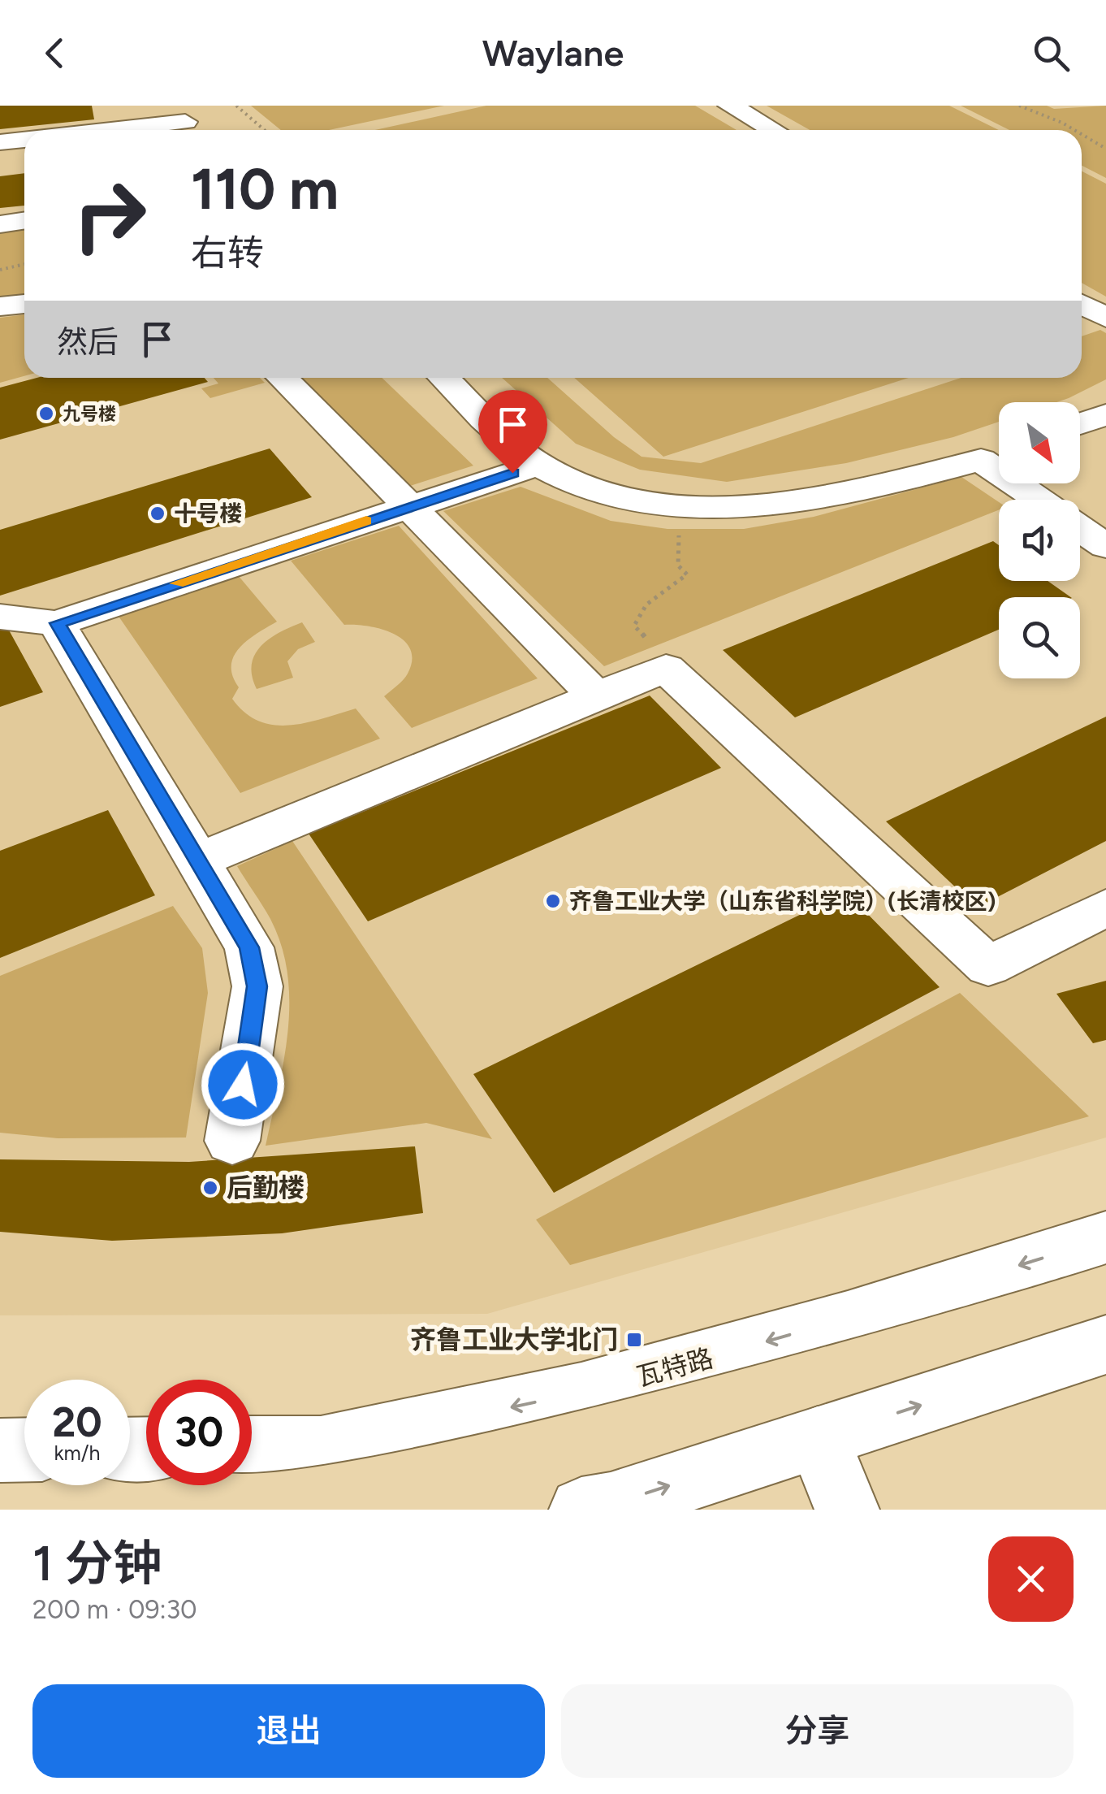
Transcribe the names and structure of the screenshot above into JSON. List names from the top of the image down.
{
  "streets": {
    "street": ["瓦特路"]
  },
  "places": {
    "other": [
      "九号楼",
      "十号楼",
      "齐鲁工业大学（山东省科学院）(长清校区)",
      "后勤楼"
    ],
    "transit": ["齐鲁工业大学北门"]
  },
  "north": "bottom right",
  "page": {
    "header": "Waylane",
    "turn": ["110 m", "右转"],
    "then": "然后",
    "speed": "20 km/h",
    "limit": "30",
    "heading": ["1 分钟", "200 m · 09:30"],
    "buttons": ["退出", "分享"]
  }
}
